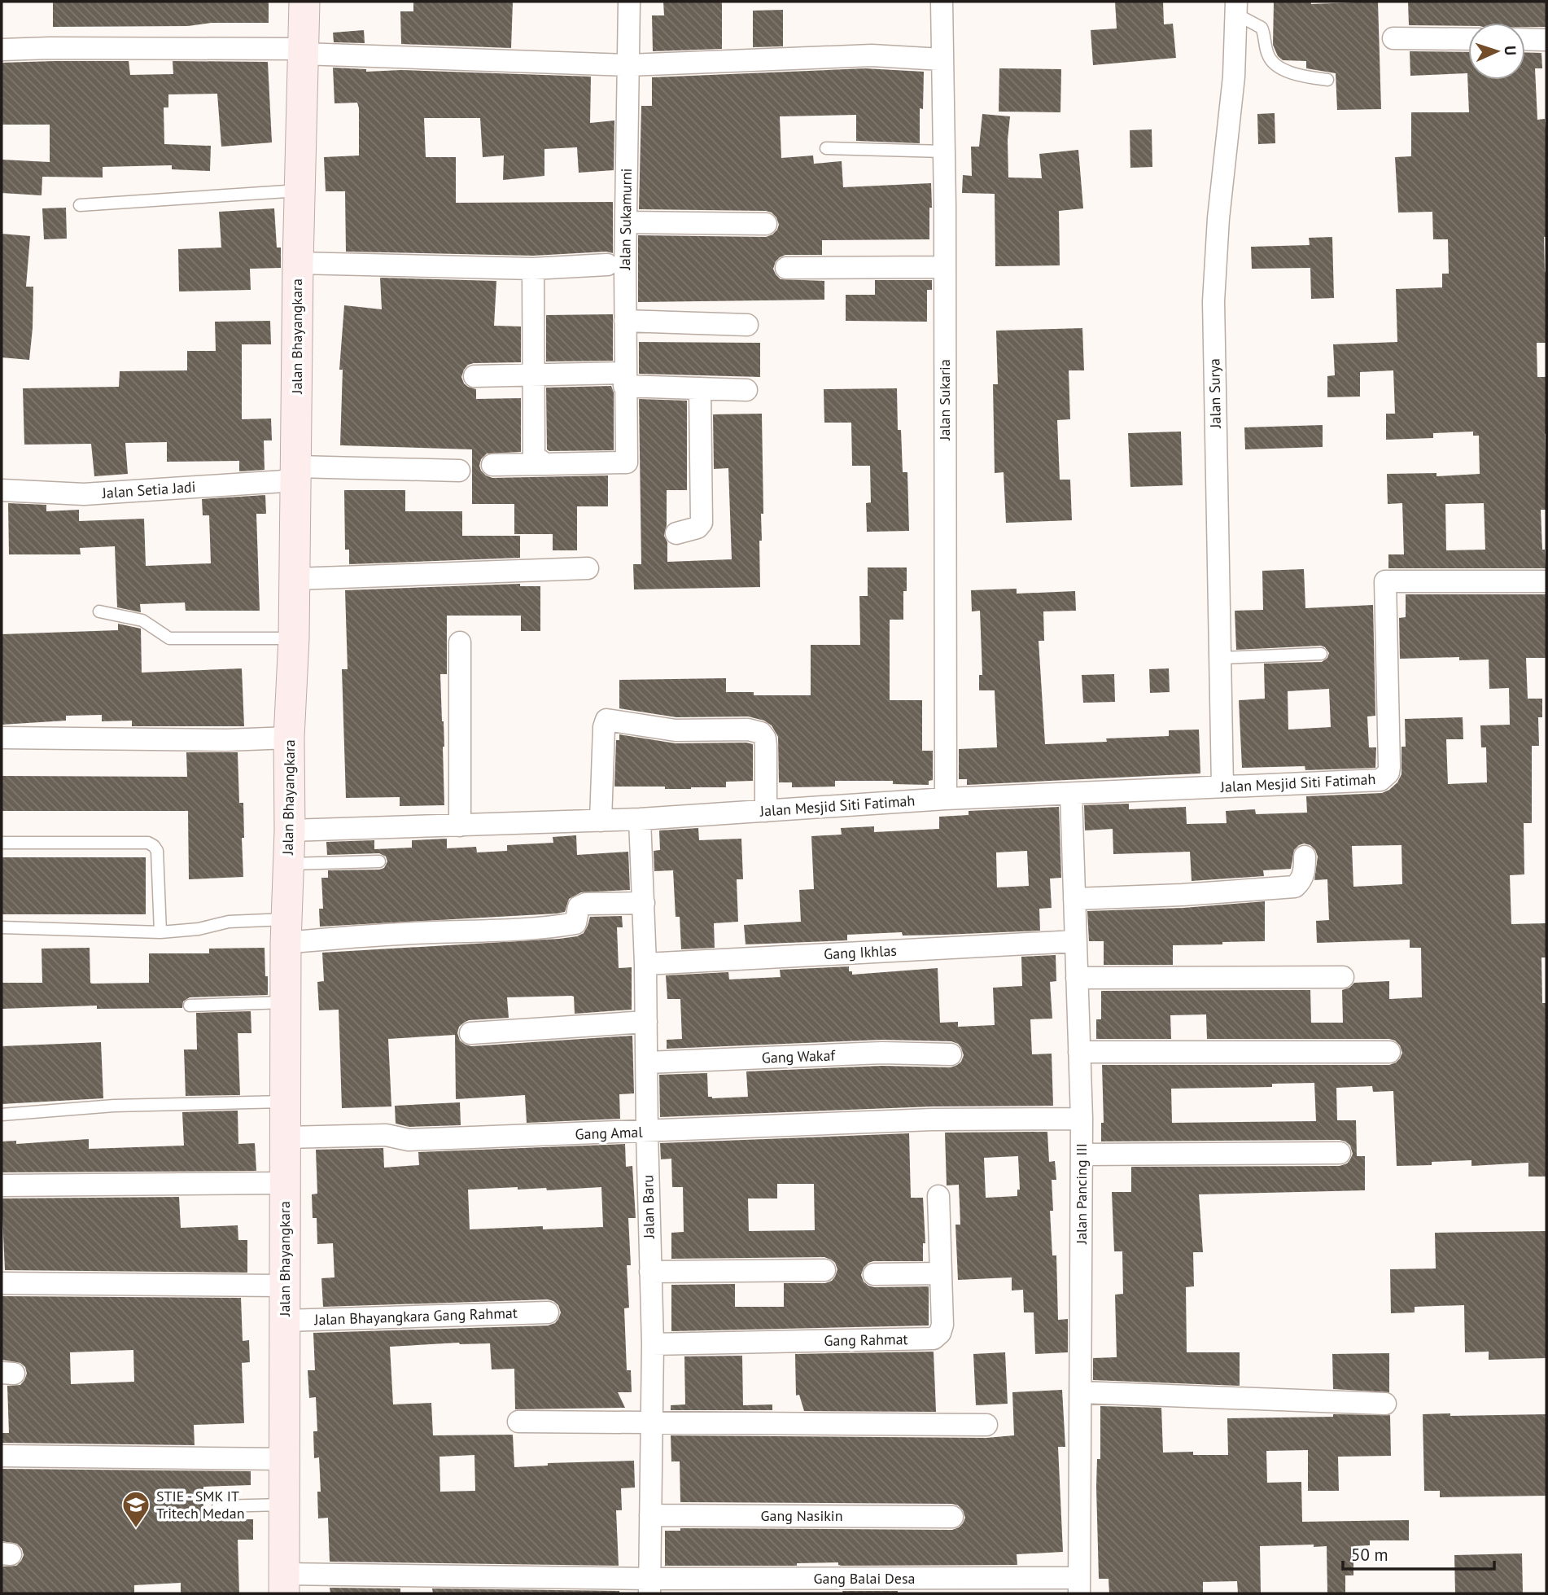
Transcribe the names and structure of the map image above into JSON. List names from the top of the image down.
{
  "streets": {
    "main road": ["Jalan Bhayangkara"],
    "street": [
      "Jalan Sukamurni",
      "Jalan Surya",
      "Jalan Sukaria",
      "Jalan Setia Jadi",
      "Jalan Mesjid Siti Fatimah",
      "Gang Ikhlas",
      "Gang Wakaf",
      "Gang Amal",
      "Jalan Pancing III",
      "Jalan Baru",
      "Jalan Bhayangkara Gang Rahmat",
      "Gang Rahmat",
      "Gang Nasikin",
      "Gang Balai Desa"
    ]
  },
  "crossings": [
    ["Jalan Bhayangkara", "Jalan Setia Jadi"],
    ["Jalan Bhayangkara", "Jalan Mesjid Siti Fatimah"],
    ["Jalan Bhayangkara", "Gang Amal"],
    ["Jalan Bhayangkara", "Jalan Bhayangkara Gang Rahmat"],
    ["Jalan Bhayangkara", "Gang Balai Desa"],
    ["Jalan Surya", "Jalan Mesjid Siti Fatimah"],
    ["Jalan Sukaria", "Jalan Mesjid Siti Fatimah"],
    ["Jalan Mesjid Siti Fatimah", "Jalan Pancing III"],
    ["Jalan Mesjid Siti Fatimah", "Jalan Baru"],
    ["Gang Ikhlas", "Jalan Pancing III"],
    ["Gang Ikhlas", "Jalan Baru"],
    ["Gang Wakaf", "Jalan Baru"],
    ["Gang Amal", "Jalan Pancing III"],
    ["Gang Amal", "Jalan Baru"],
    ["Jalan Pancing III", "Gang Balai Desa"],
    ["Jalan Baru", "Gang Rahmat"],
    ["Jalan Baru", "Gang Nasikin"],
    ["Jalan Baru", "Gang Balai Desa"]
  ],
  "places": {
    "school or university": ["STIE - SMK IT Tritech Medan"]
  },
  "scale_bar": "50 m",
  "north": "right"
}
